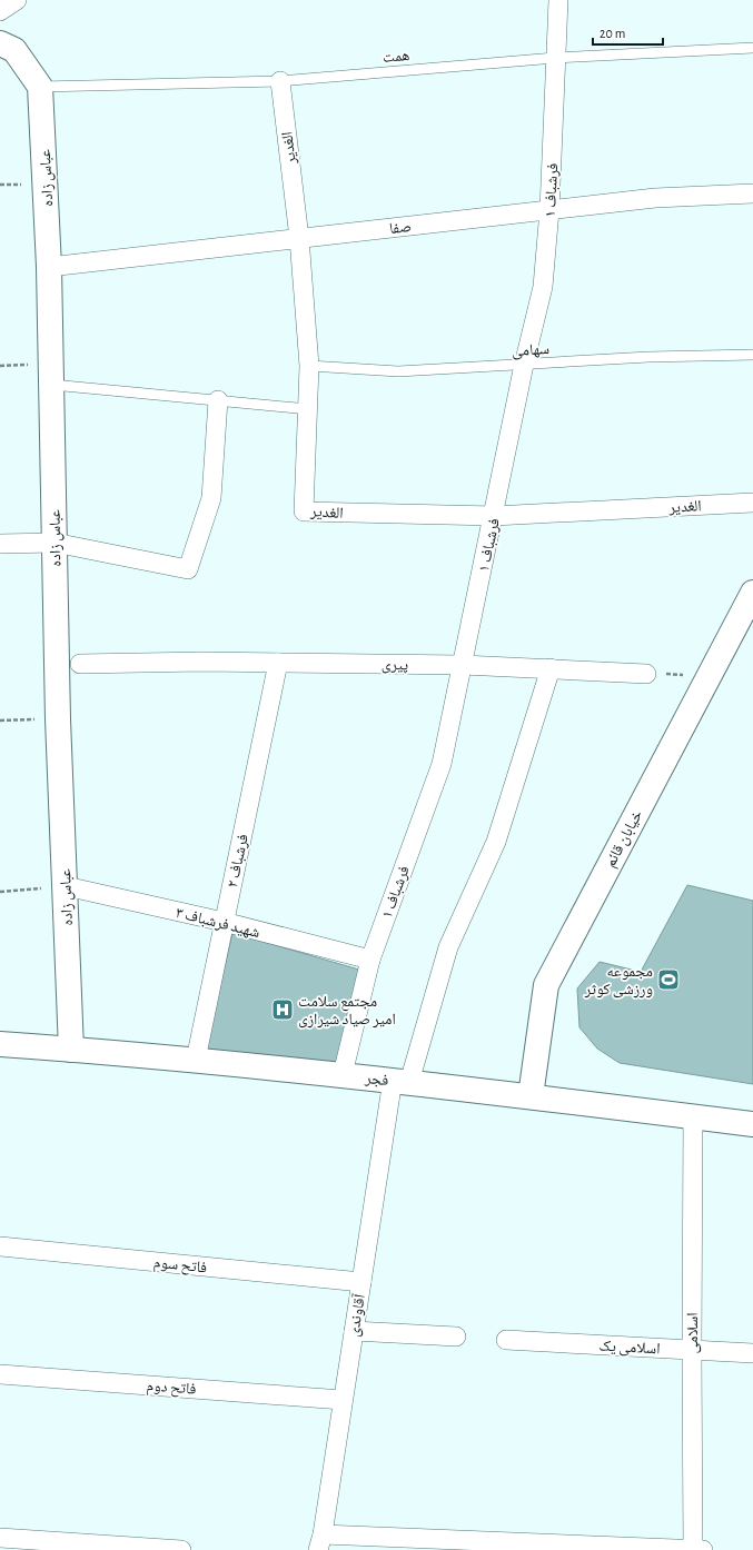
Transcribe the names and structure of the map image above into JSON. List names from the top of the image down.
{
  "streets": {
    "main road": ["عباس زاده", "خیابان قائم", "فجر"],
    "street": [
      "الغدیر",
      "فرشباف ۱",
      "صفا",
      "پیری",
      "فرشباف ۲",
      "شهید فرشباف ۳",
      "فاتح سوم",
      "آقاوندی",
      "اسلامی",
      "اسلامی یک",
      "فاتح دوم"
    ],
    "lane": ["همت", "سهامی"]
  },
  "crossings": [
    ["همت", "الغدیر"],
    ["همت", "عباس زاده"],
    ["همت", "فرشباف ۱"],
    ["الغدیر", "فرشباف ۱"],
    ["الغدیر", "صفا"],
    ["الغدیر", "سهامی"],
    ["عباس زاده", "صفا"],
    ["عباس زاده", "شهید فرشباف ۳"],
    ["عباس زاده", "فجر"],
    ["فرشباف ۱", "صفا"],
    ["فرشباف ۱", "سهامی"],
    ["فرشباف ۱", "پیری"],
    ["فرشباف ۱", "شهید فرشباف ۳"],
    ["فرشباف ۱", "فجر"],
    ["پیری", "فرشباف ۲"],
    ["پیری", "آقاوندی"],
    ["خیابان قائم", "فجر"],
    ["فرشباف ۲", "شهید فرشباف ۳"],
    ["فرشباف ۲", "فجر"],
    ["فجر", "آقاوندی"],
    ["فجر", "اسلامی"],
    ["فاتح سوم", "آقاوندی"],
    ["آقاوندی", "فاتح دوم"],
    ["اسلامی", "اسلامی یک"]
  ],
  "places": {
    "sports": ["مجموعه ورزشی کوثر"],
    "hospital": ["مجتمع سلامت امیر صیاد شیرازی"]
  },
  "scale_bar": "20 m"
}
